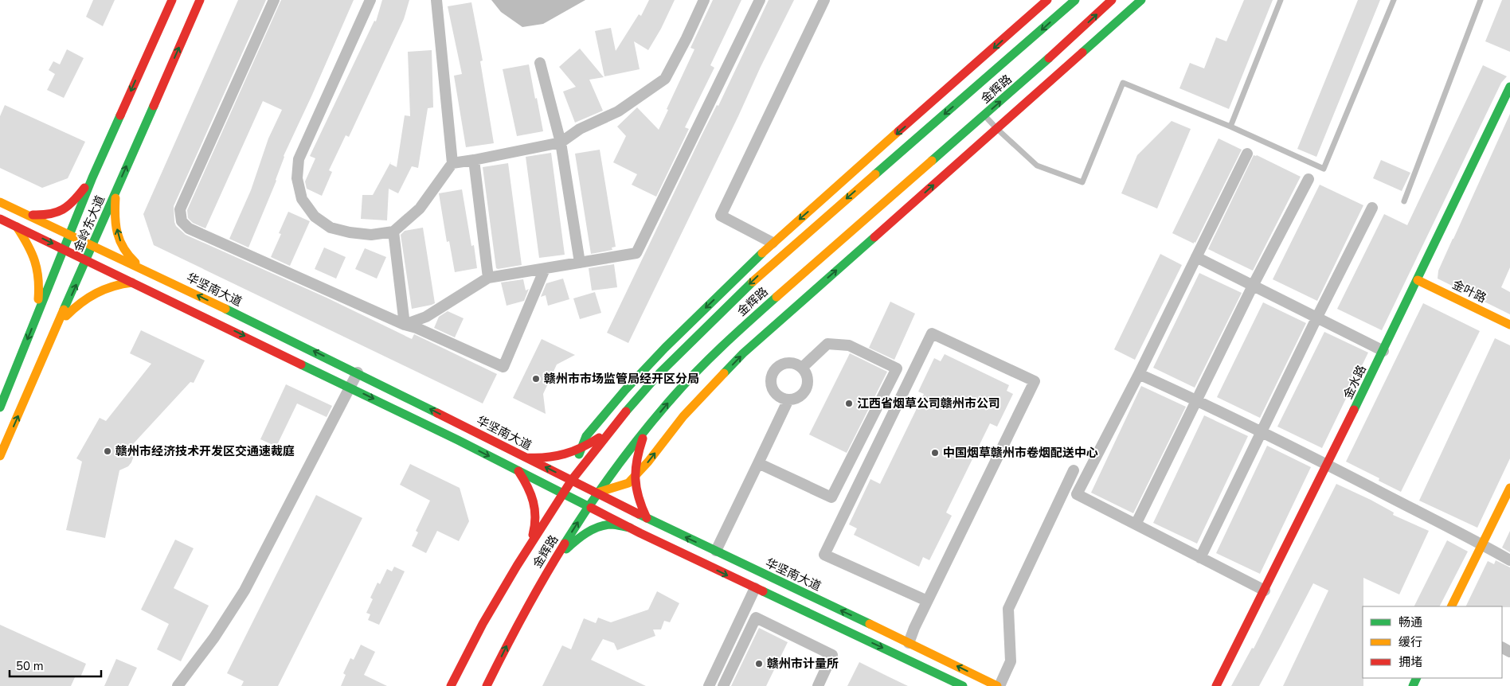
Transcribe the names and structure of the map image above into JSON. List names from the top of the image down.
{
  "streets": {
    "main road": [
      "金辉路",
      "金岭东大道",
      "华坚南大道",
      "金叶路",
      "金水路"
    ]
  },
  "crossings": [
    ["金辉路", "华坚南大道"],
    ["金岭东大道", "华坚南大道"],
    ["金叶路", "金水路"]
  ],
  "places": [
    "赣州市市场监管局经开区分局",
    "江西省烟草公司赣州市公司",
    "赣州市经济技术开发区交通速裁庭",
    "中国烟草赣州市卷烟配送中心",
    "赣州市计量所"
  ],
  "legend": ["畅通", "缓行", "拥堵"],
  "scale_bar": "50 m"
}
